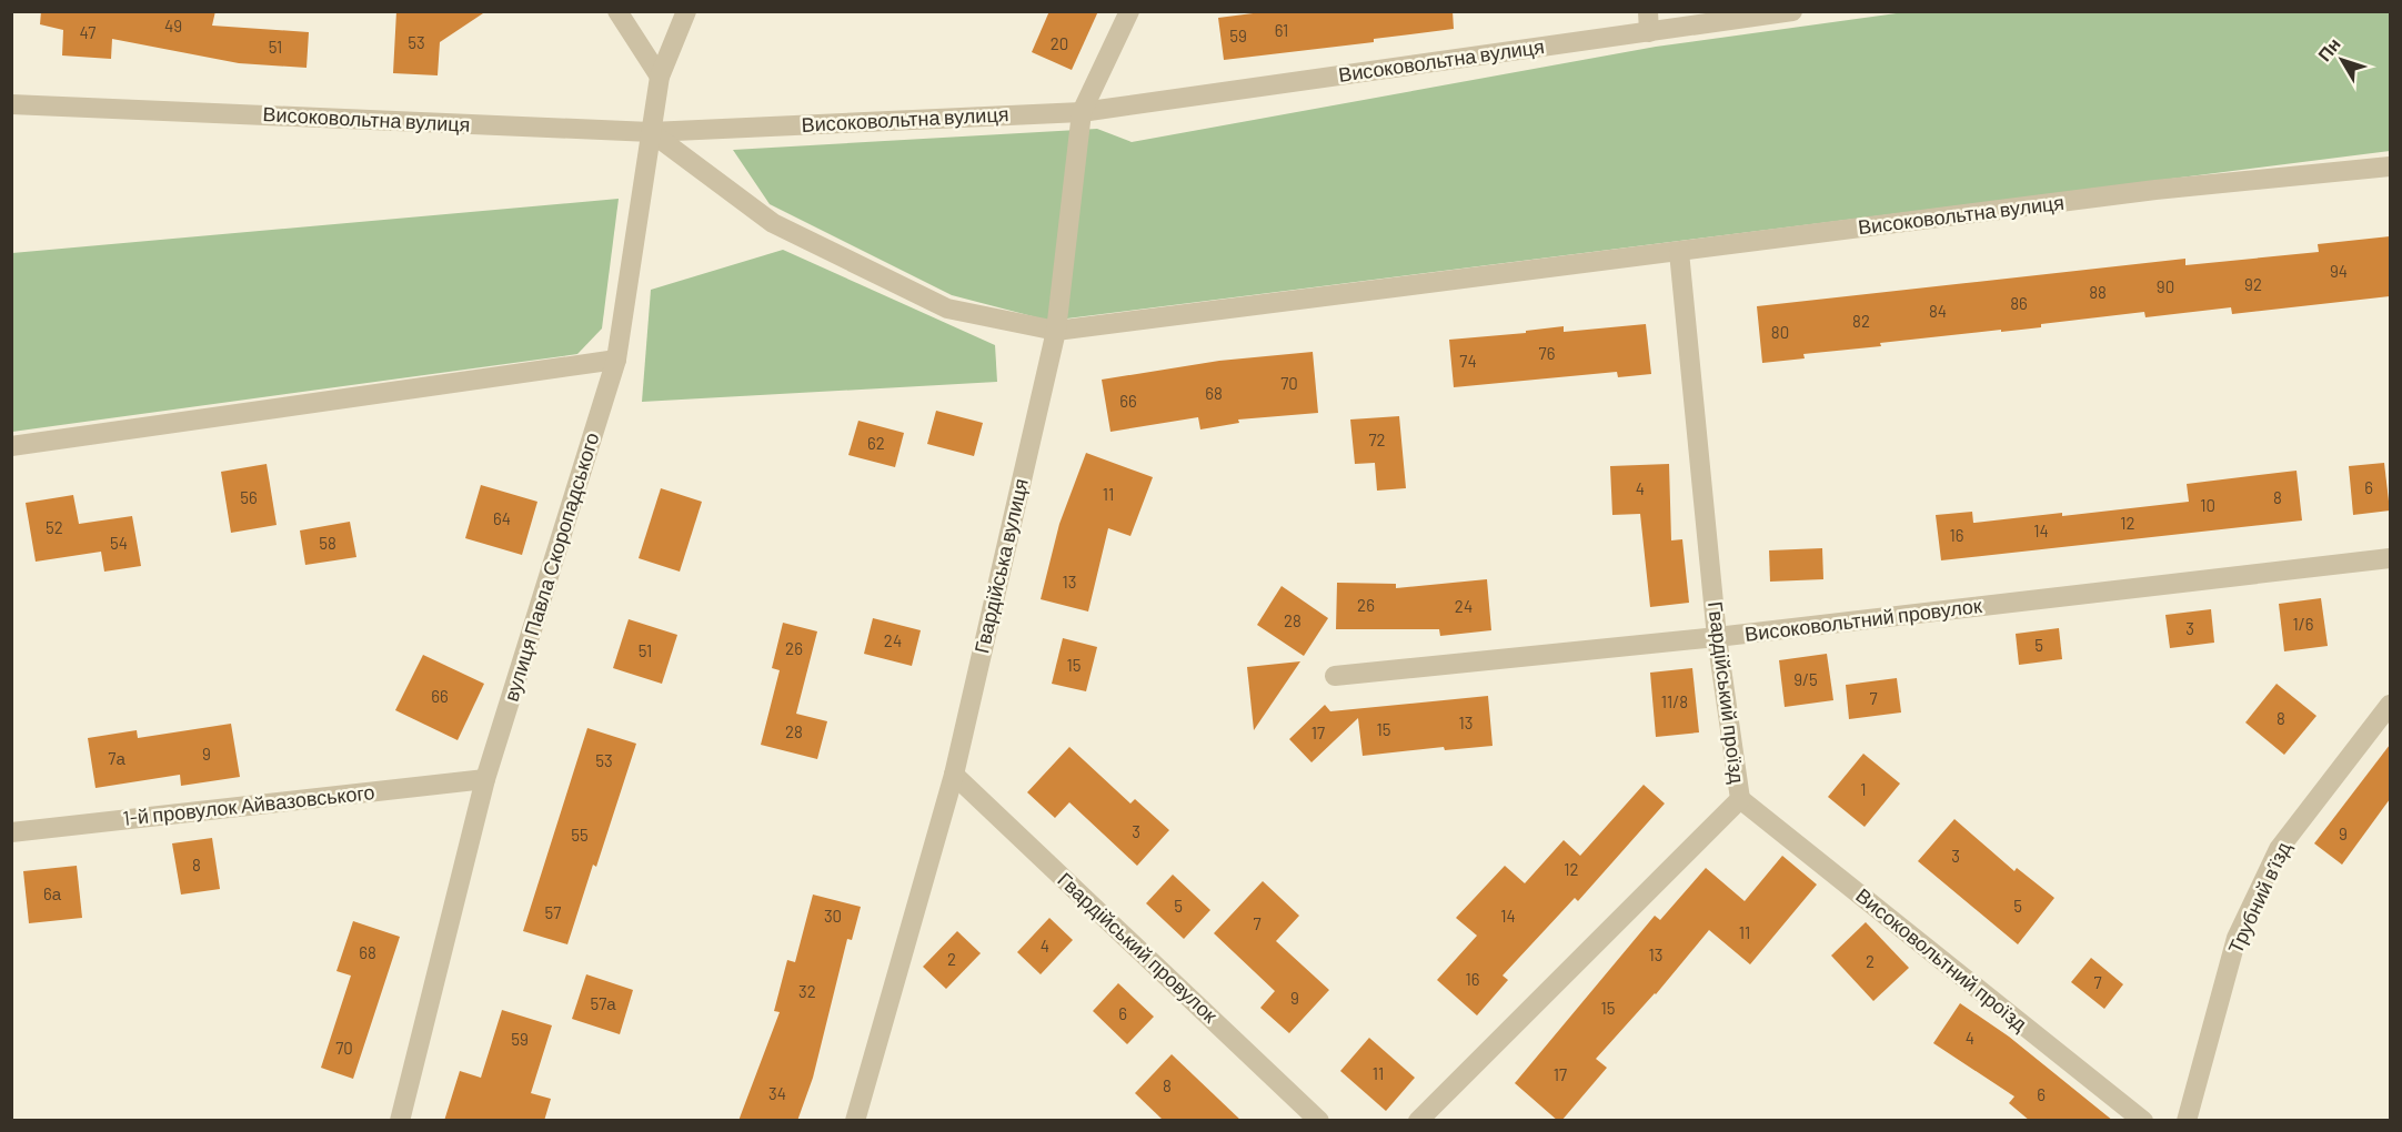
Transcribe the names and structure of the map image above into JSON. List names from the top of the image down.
{
  "streets": {
    "street": [
      "Високовольтна вулиця",
      "Гвардійська вулиця",
      "вулиця Павла Скоропадського",
      "Високовольтний провулок",
      "Гвардійський проїзд",
      "1-й провулок Айвазовського",
      "Трубний в’їзд",
      "Гвардійський провулок",
      "Високовольтний проїзд"
    ]
  },
  "crossings": [
    ["Високовольтна вулиця", "Гвардійська вулиця"],
    ["Високовольтна вулиця", "вулиця Павла Скоропадського"],
    ["Високовольтна вулиця", "Гвардійський проїзд"],
    ["Гвардійська вулиця", "Гвардійський провулок"],
    ["вулиця Павла Скоропадського", "1-й провулок Айвазовського"],
    ["Високовольтний провулок", "Гвардійський проїзд"],
    ["Гвардійський проїзд", "Високовольтний проїзд"]
  ],
  "house_numbers": [
    "49",
    "61",
    "47",
    "59",
    "53",
    "20",
    "51",
    "94",
    "92",
    "90",
    "88",
    "86",
    "84",
    "82",
    "80",
    "76",
    "74",
    "70",
    "68",
    "66",
    "72",
    "62",
    "6",
    "4",
    "11",
    "56",
    "8",
    "10",
    "64",
    "12",
    "52",
    "14",
    "16",
    "54",
    "58",
    "13",
    "26",
    "24",
    "28",
    "1/6",
    "3",
    "24",
    "5",
    "26",
    "51",
    "15",
    "9/5",
    "66",
    "7",
    "11/8",
    "8",
    "13",
    "15",
    "28",
    "17",
    "9",
    "7а",
    "53",
    "1",
    "3",
    "9",
    "55",
    "3",
    "8",
    "12",
    "6а",
    "5",
    "5",
    "57",
    "30",
    "14",
    "7",
    "11",
    "4",
    "68",
    "13",
    "2",
    "2",
    "16",
    "7",
    "32",
    "9",
    "57а",
    "15",
    "6",
    "4",
    "59",
    "70",
    "11",
    "17",
    "8",
    "34",
    "6"
  ],
  "north": "top left"
}
